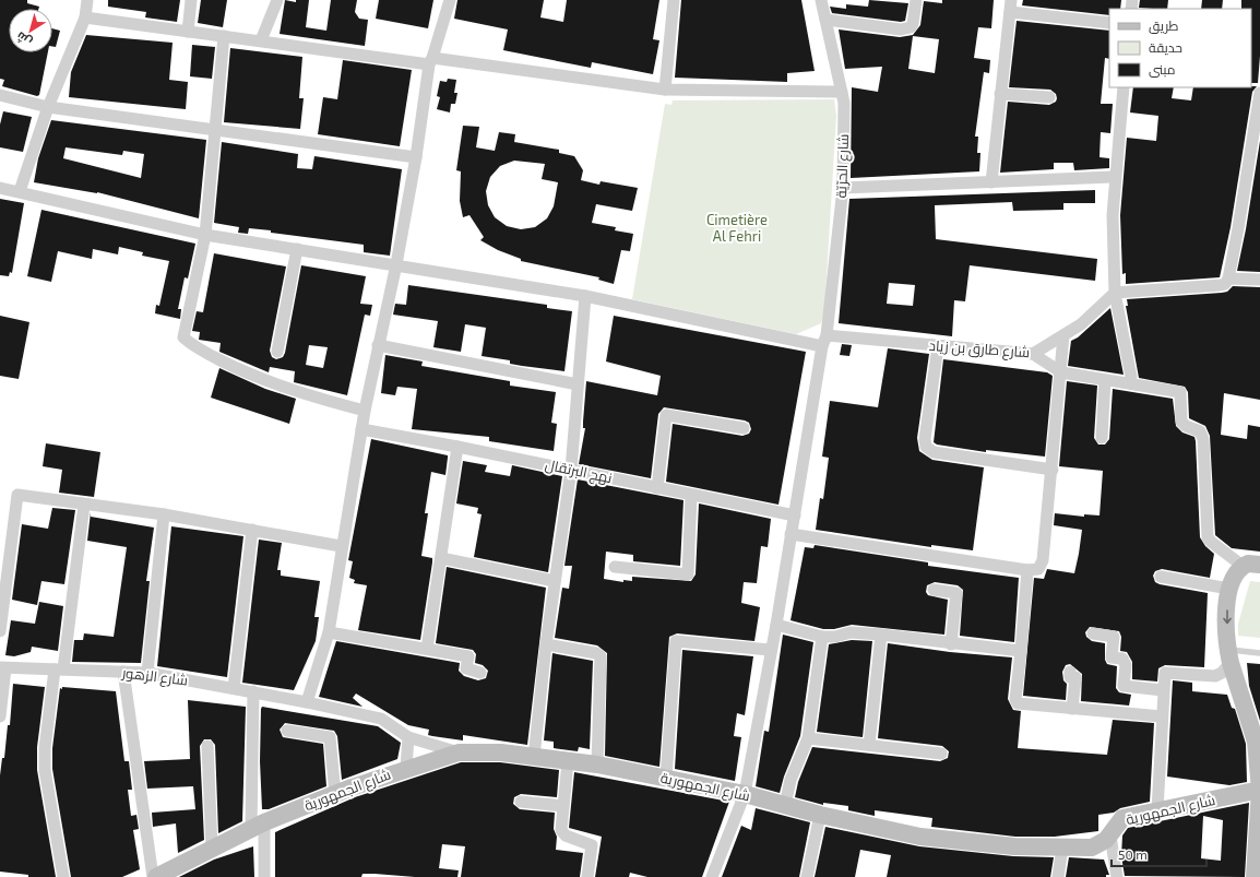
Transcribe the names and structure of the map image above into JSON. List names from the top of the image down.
{
  "streets": {
    "street": [
      "شارع الحرّيّة",
      "شارع طارق بن زياد",
      "نهج البرتقال",
      "شارع الزهور",
      "شارع الجمهورية"
    ]
  },
  "crossings": [
    ["شارع الحرّيّة", "شارع طارق بن زياد"],
    ["شارع الحرّيّة", "نهج البرتقال"],
    ["شارع الحرّيّة", "شارع الجمهورية"],
    ["شارع الزهور", "شارع الجمهورية"]
  ],
  "parks": ["Cimetière Al Fehri"],
  "legend": ["طريق", "حديقة", "مبنى"],
  "scale_bar": "50 m",
  "north": "bottom left"
}
